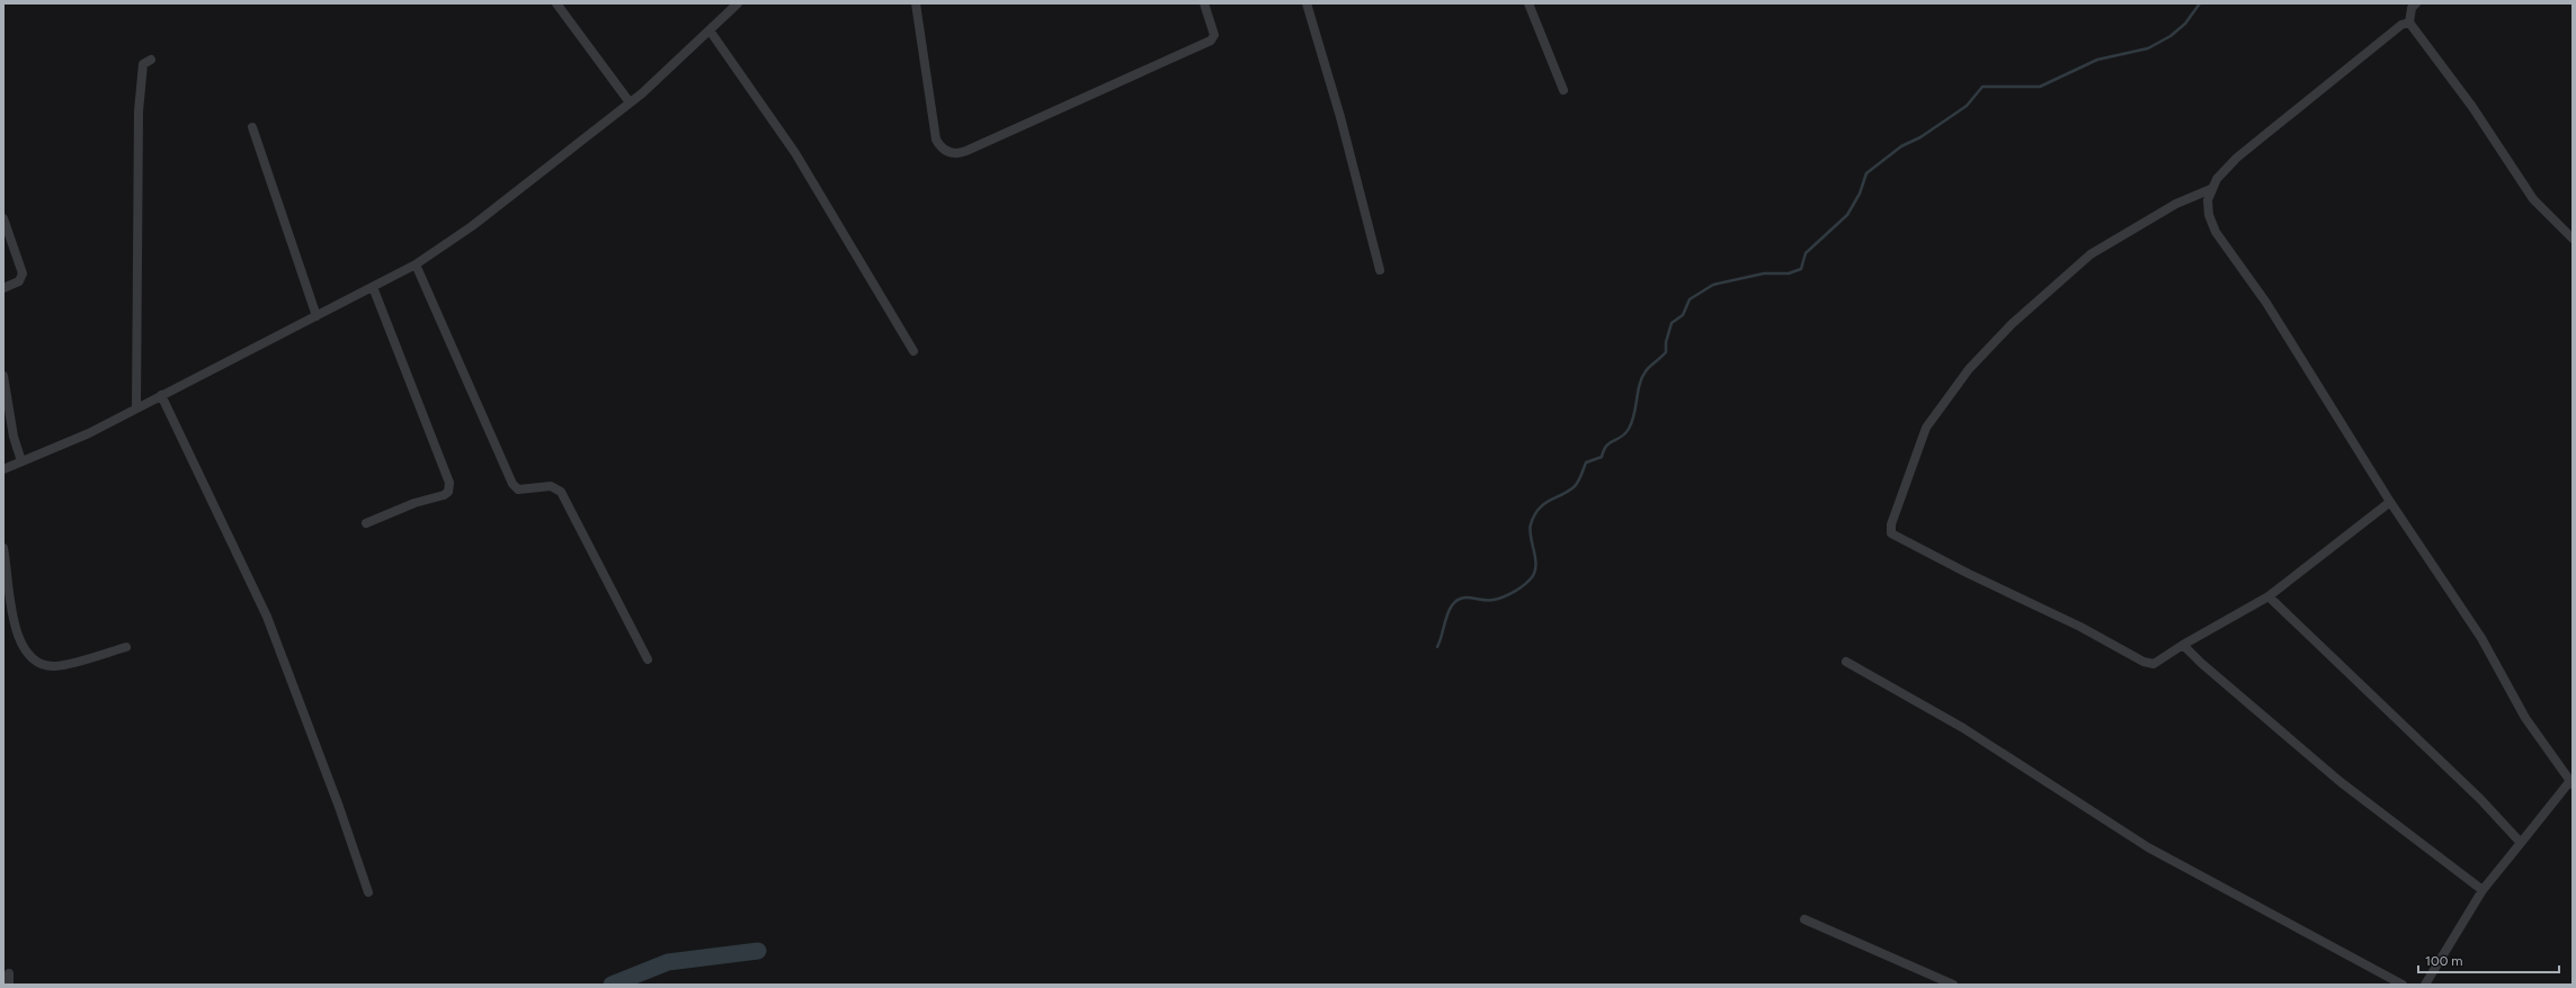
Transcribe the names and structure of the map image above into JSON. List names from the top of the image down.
{
  "scale_bar": "100 m"
}
